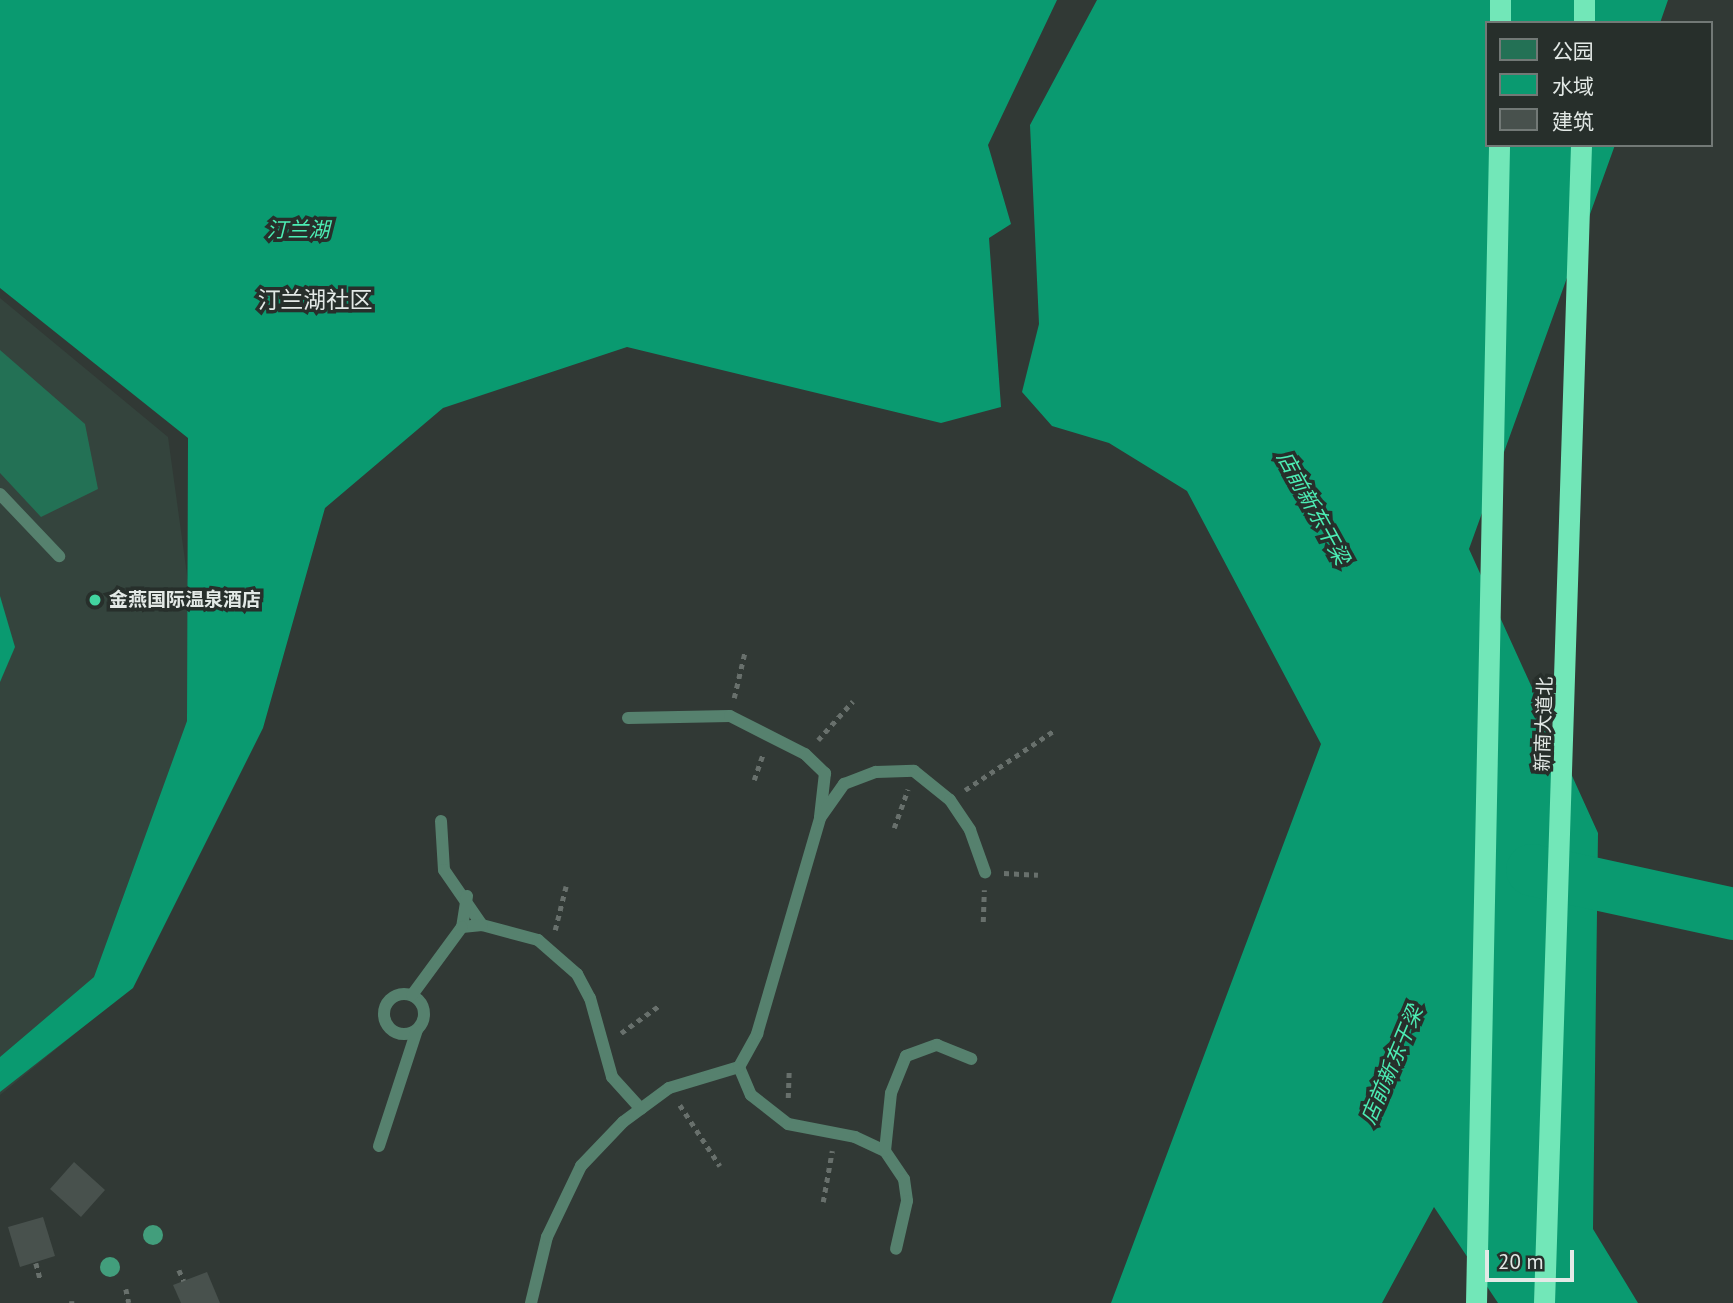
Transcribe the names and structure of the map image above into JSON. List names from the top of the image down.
{
  "streets": {
    "highway": ["新南大道北"]
  },
  "districts": ["汀兰湖社区"],
  "water": ["汀兰湖", "店前新东干梁"],
  "places": ["金燕国际温泉酒店"],
  "legend": ["公园", "水域", "建筑"],
  "scale_bar": "20 m"
}
